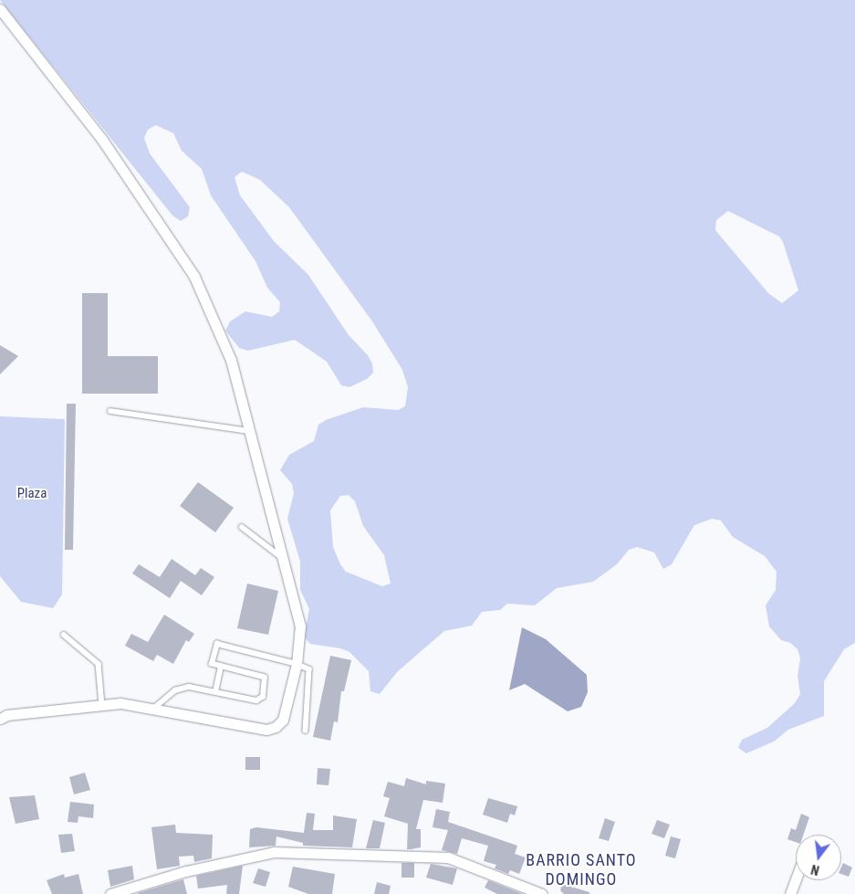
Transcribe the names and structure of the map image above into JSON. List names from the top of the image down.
{
  "districts": ["BARRIO SANTO DOMINGO"],
  "parks": ["Plaza"],
  "north": "bottom"
}
